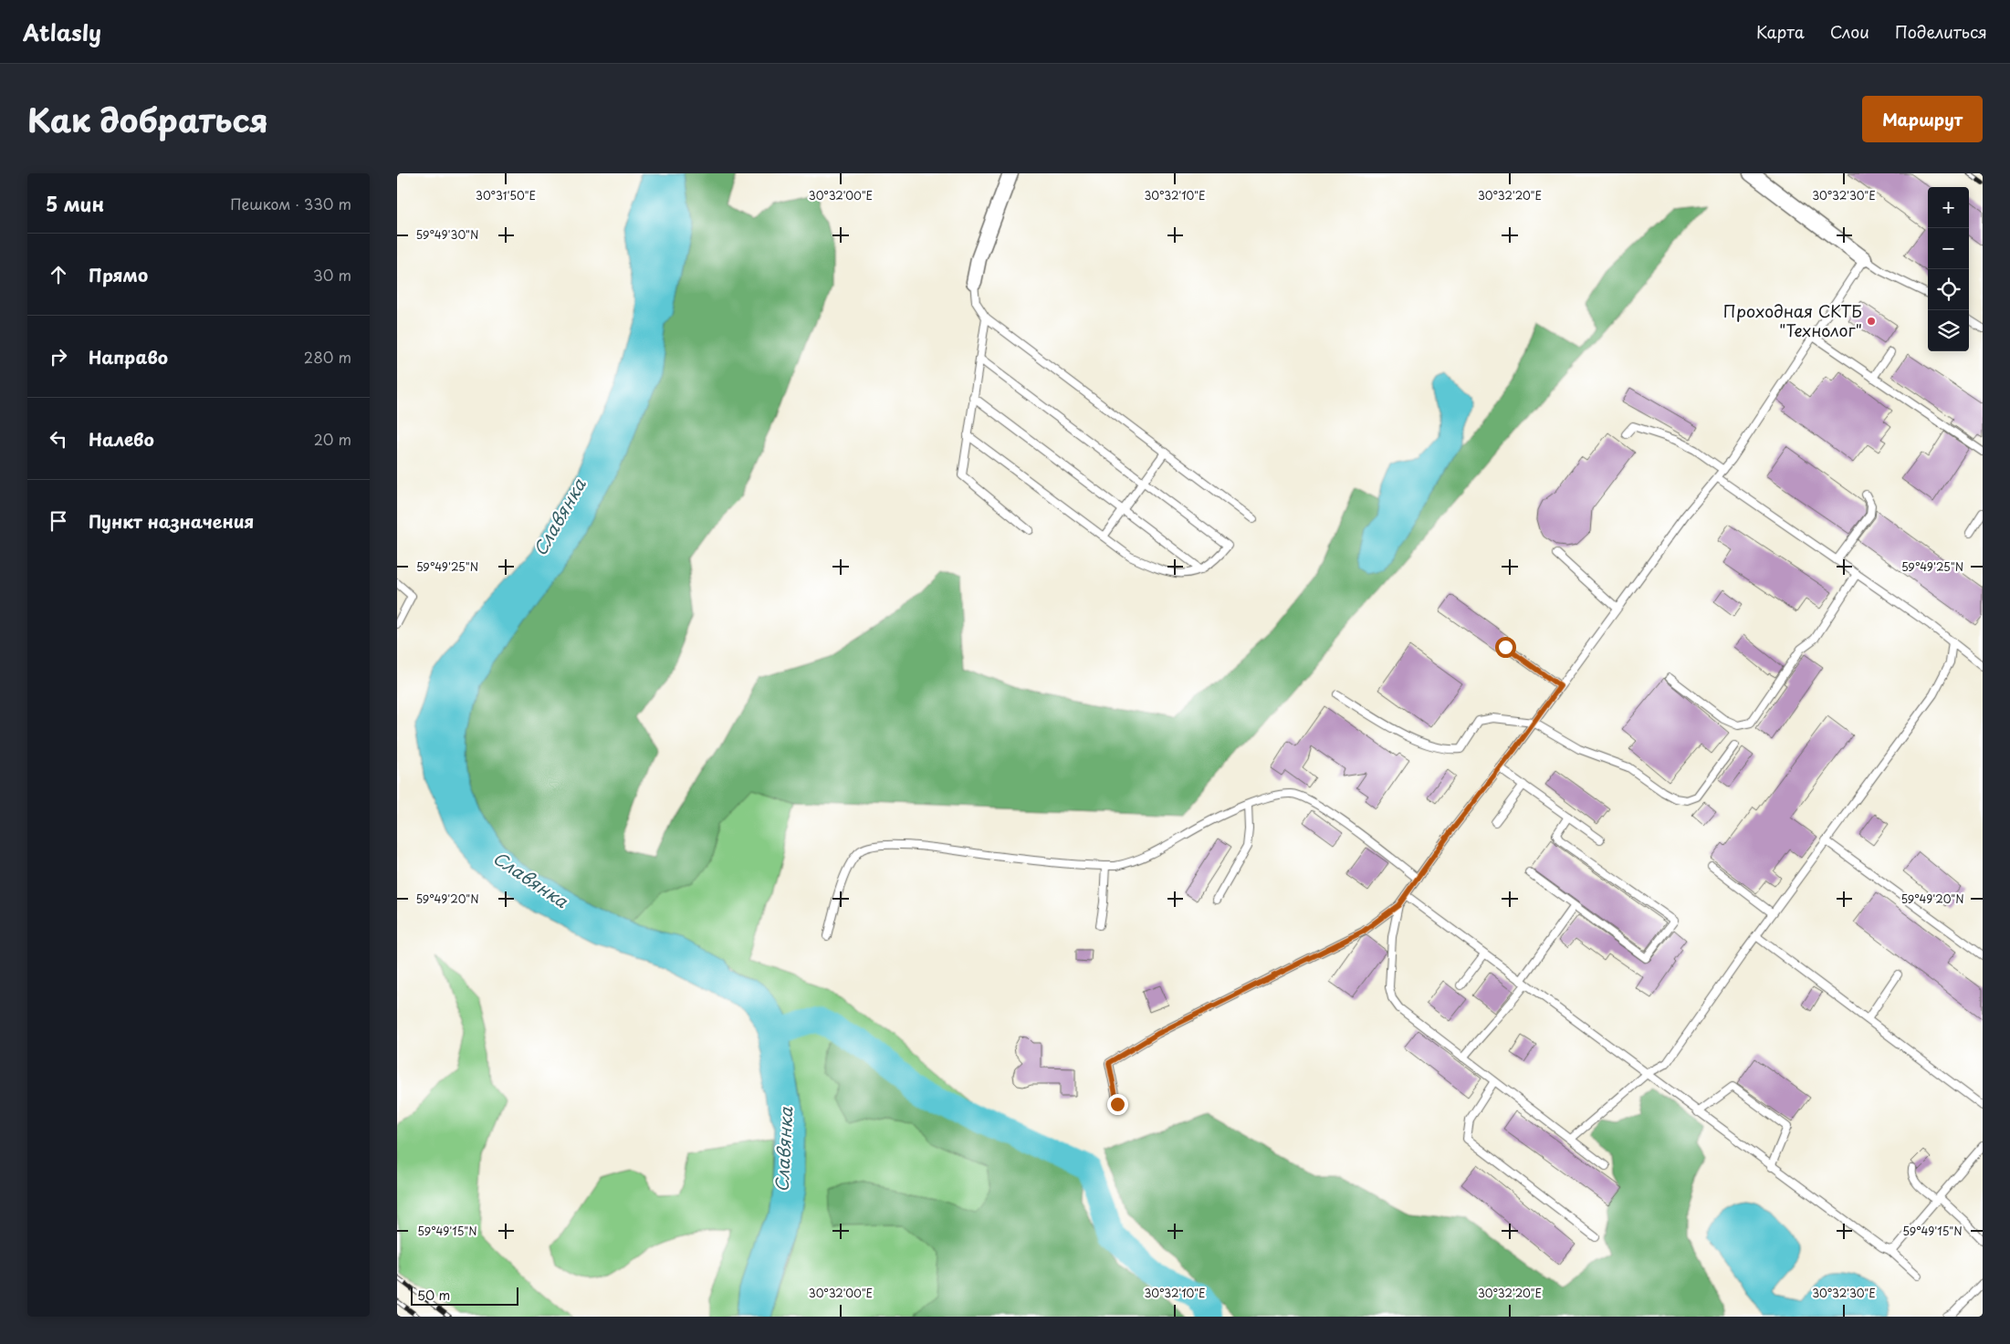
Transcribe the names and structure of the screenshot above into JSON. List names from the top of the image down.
{
  "water": ["Славянка"],
  "places": ["Проходная СКТБ \"Технолог\""],
  "scale_bar": "50 m",
  "page": {
    "header": "Atlasly",
    "nav": ["Карта", "Слои", "Поделиться"],
    "title": "Как добраться",
    "buttons": "Маршрут",
    "heading": ["5 мин", "Пешком · 330 m"],
    "map_buttons": ["+", "−"],
    "list": [
      ["Прямо", "30 m"],
      ["Направо", "280 m"],
      ["Налево", "20 m"],
      "Пункт назначения"
    ],
    "scale": "50 m"
  },
  "coordinates": [
    "30°31'50\"E",
    "30°32'00\"E",
    "30°32'10\"E",
    "30°32'20\"E",
    "30°32'30\"E",
    "59°49'30\"N",
    "59°49'25\"N",
    "59°49'20\"N",
    "59°49'15\"N"
  ]
}
